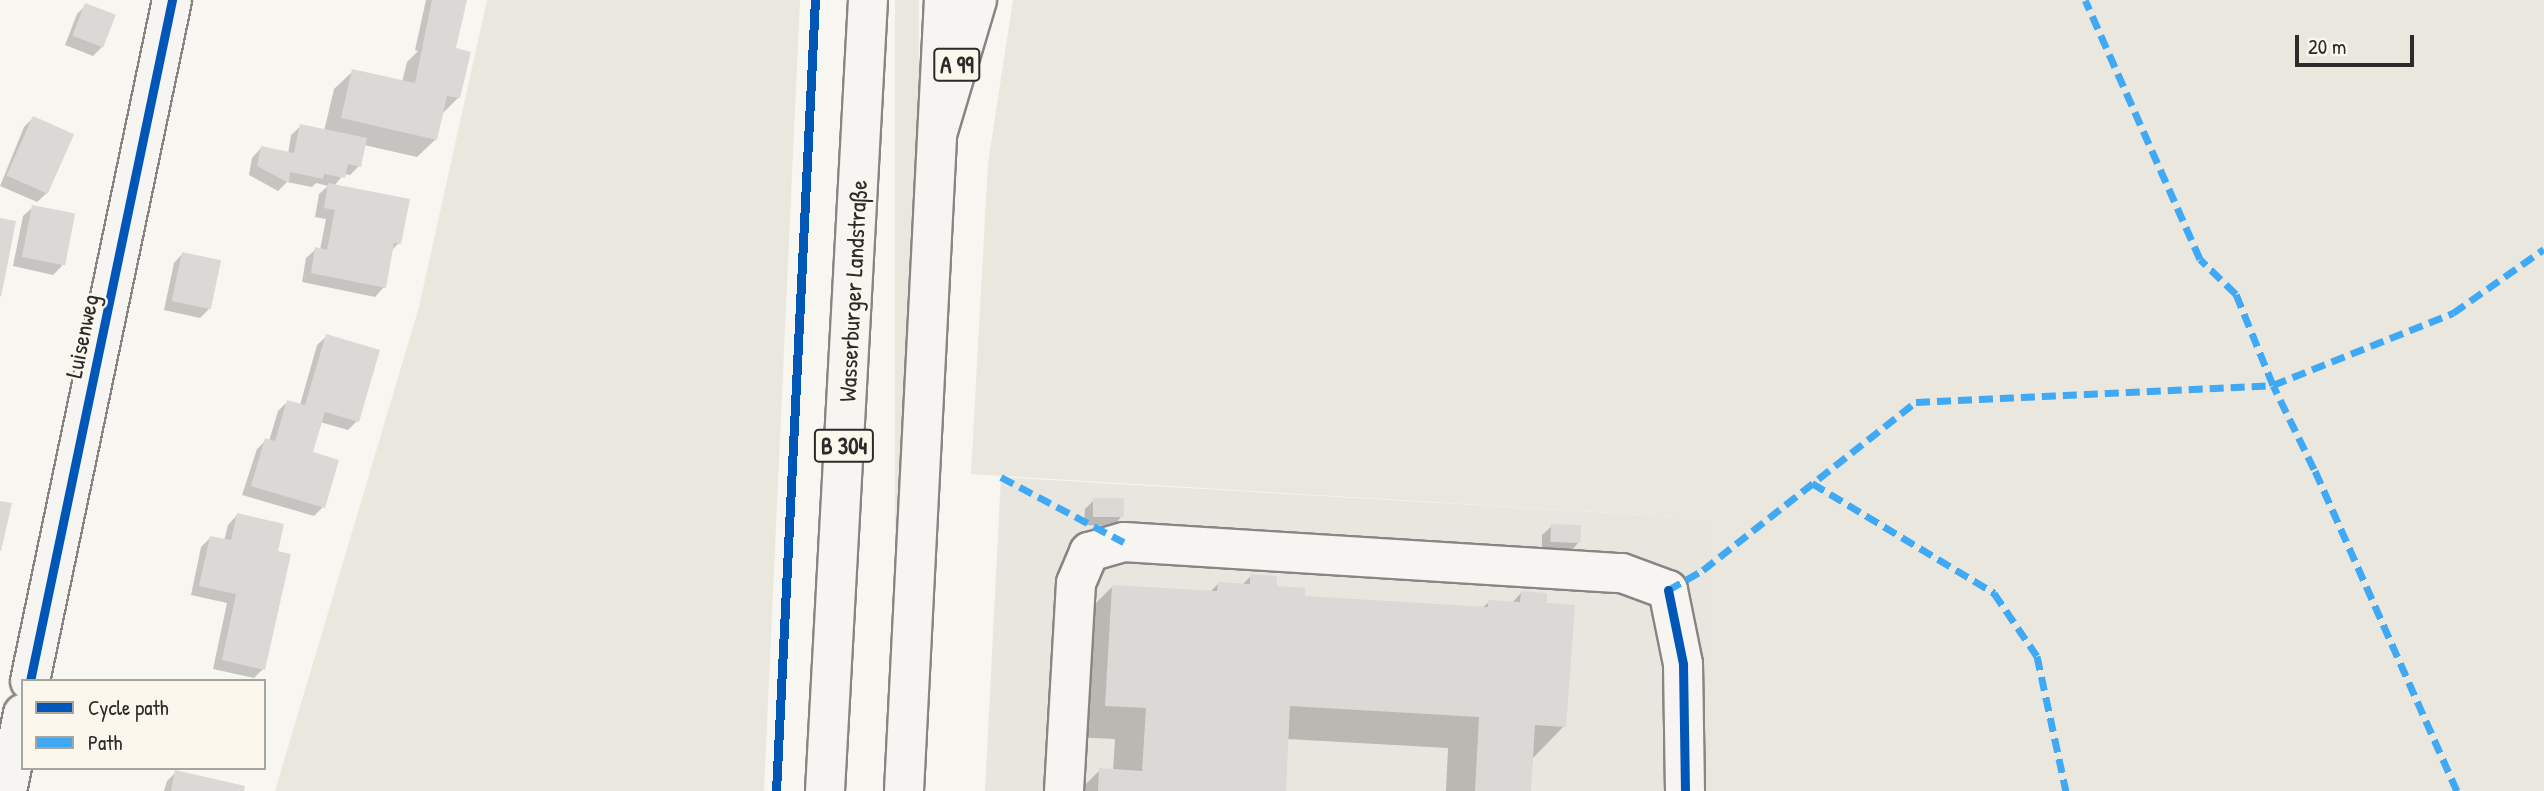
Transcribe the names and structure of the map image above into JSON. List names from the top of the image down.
{
  "streets": {
    "main road": [
      "A 99",
      "Wasserburger Landstraße",
      "Luisenweg",
      "B 304"
    ]
  },
  "legend": ["Cycle path", "Path"],
  "scale_bar": "20 m"
}
